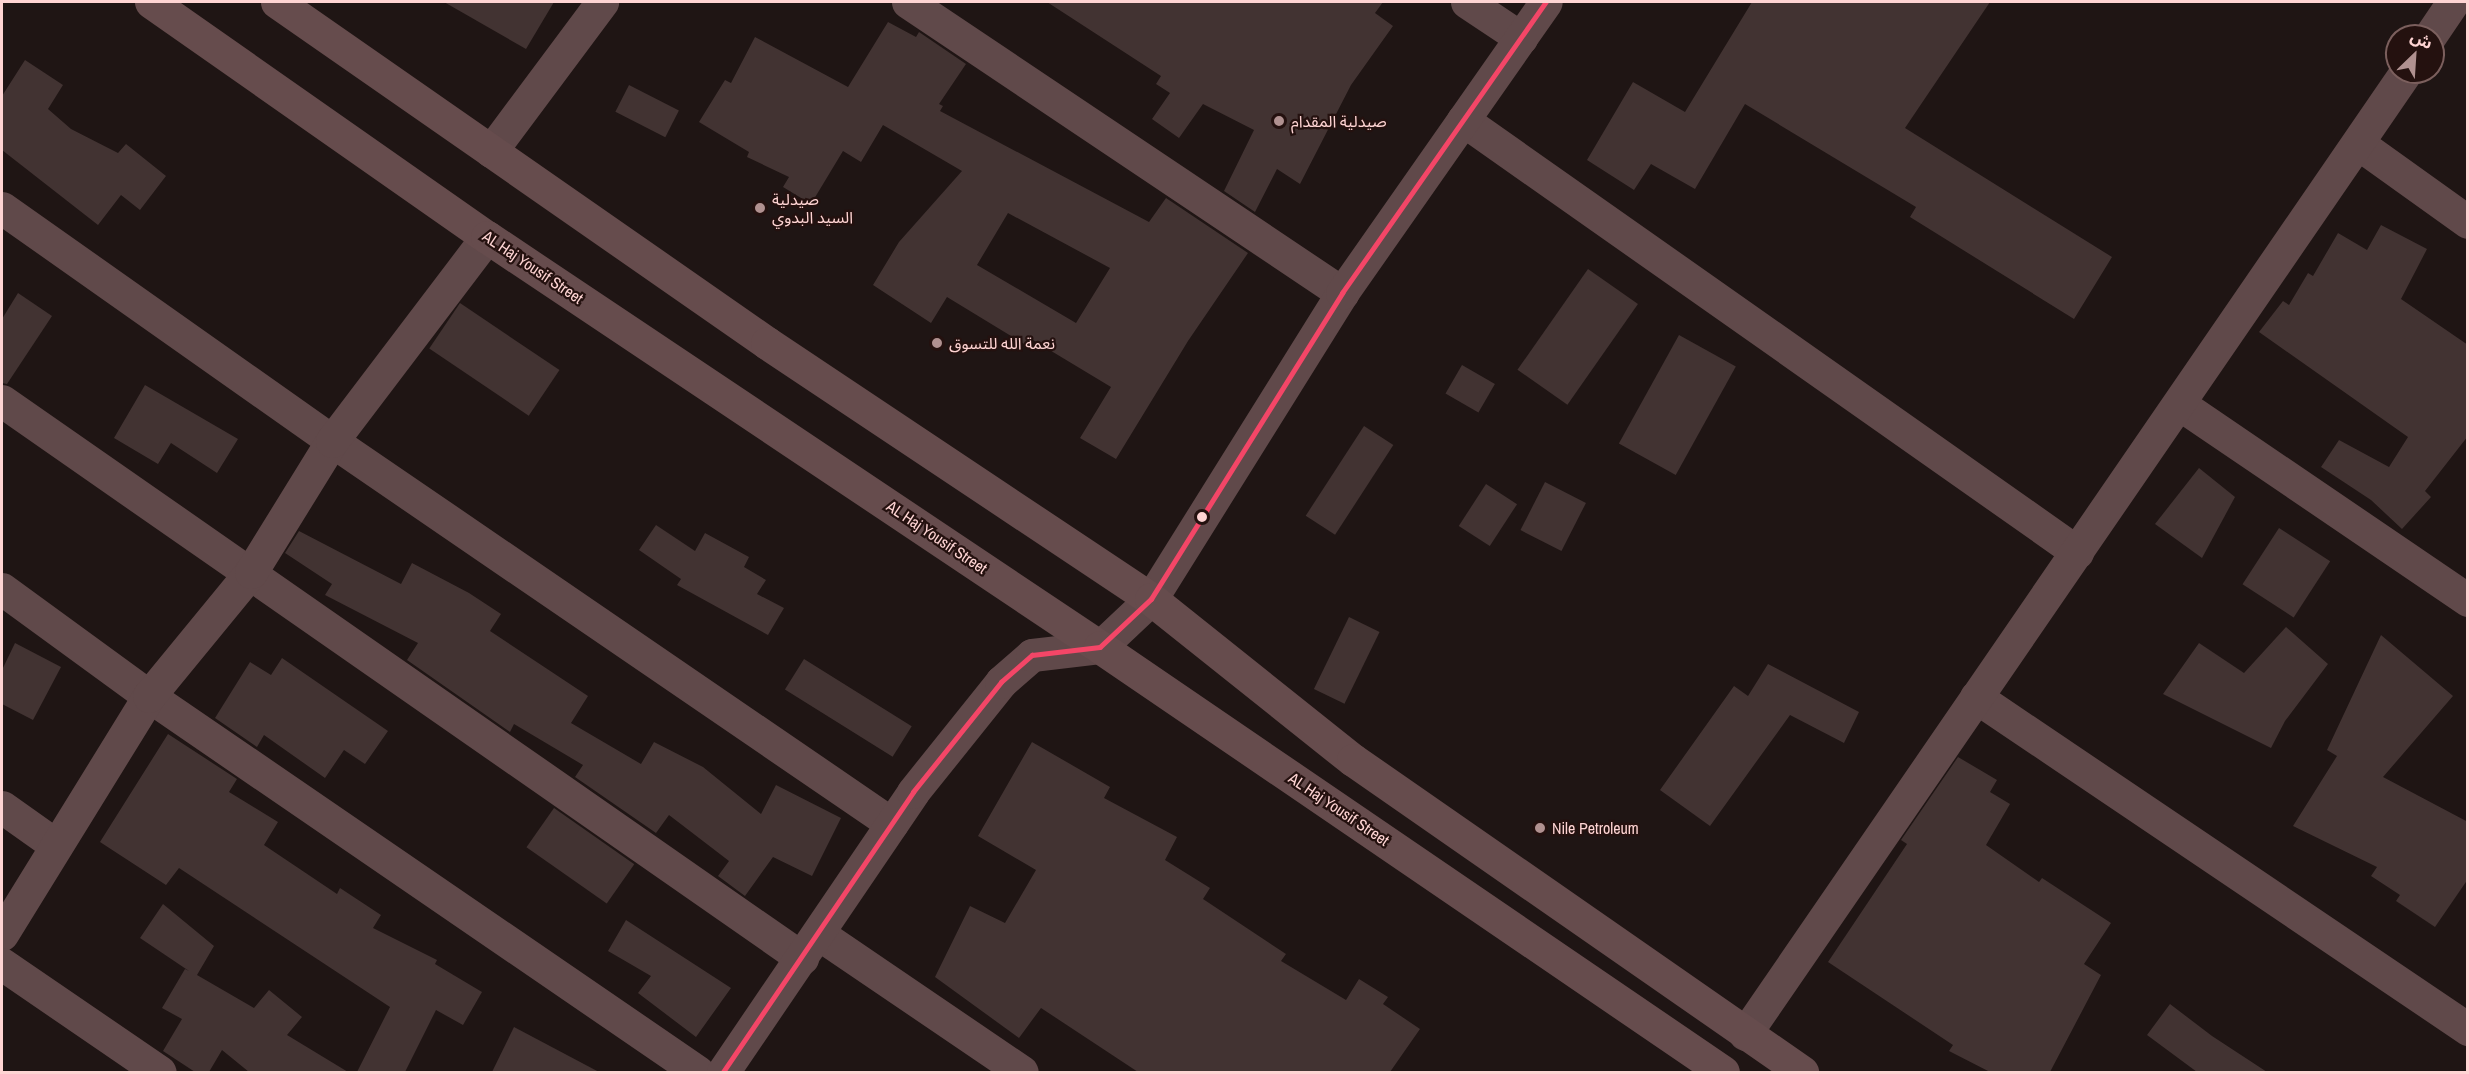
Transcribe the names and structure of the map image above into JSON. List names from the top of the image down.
{
  "streets": {
    "main road": ["AL Haj Yousif Street"]
  },
  "places": [
    "صيدلية المقدام",
    "صيدلية السيد البدوي",
    "نعمة الله للتسوق",
    "Nile Petroleum"
  ],
  "north": "top right"
}
